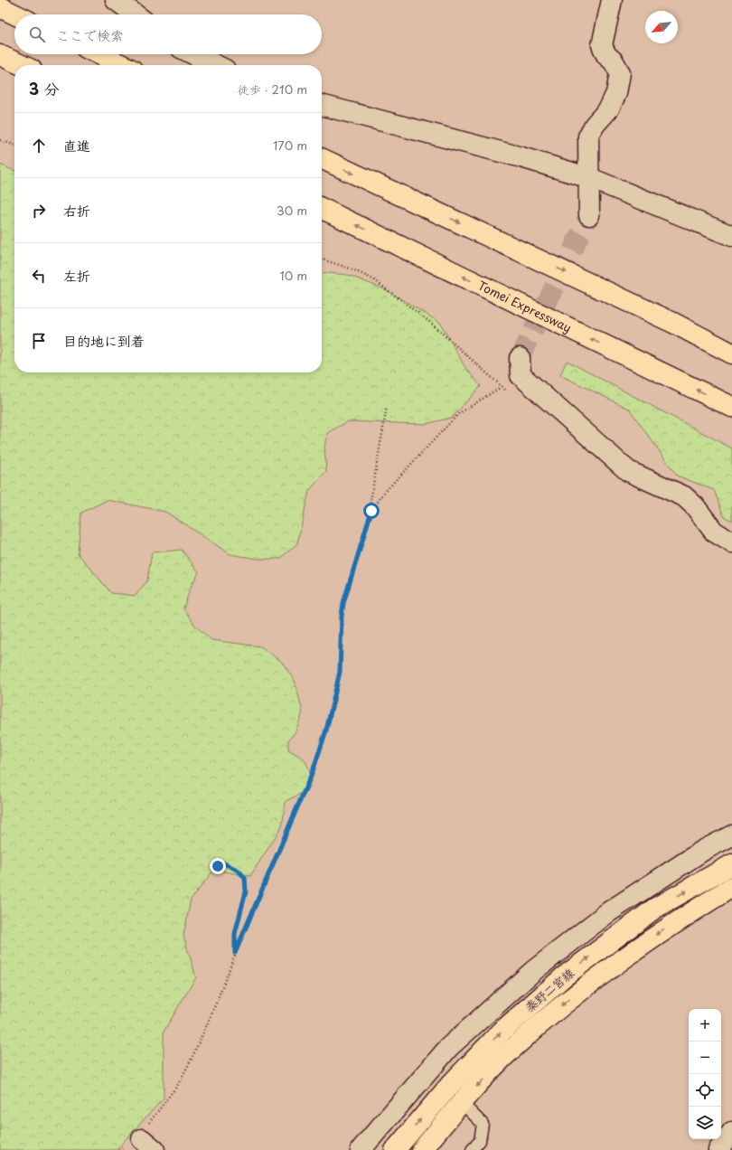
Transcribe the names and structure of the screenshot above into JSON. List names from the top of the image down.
{
  "streets": {
    "main road": ["Tomei Expressway", "秦野二宮線"]
  },
  "north": "bottom left",
  "page": {
    "search": "ここで検索",
    "heading": ["3 分", "徒歩 · 210 m"],
    "list": [
      ["直進", "170 m"],
      ["右折", "30 m"],
      ["左折", "10 m"],
      "目的地に到着"
    ],
    "map_buttons": ["+", "−"]
  }
}
